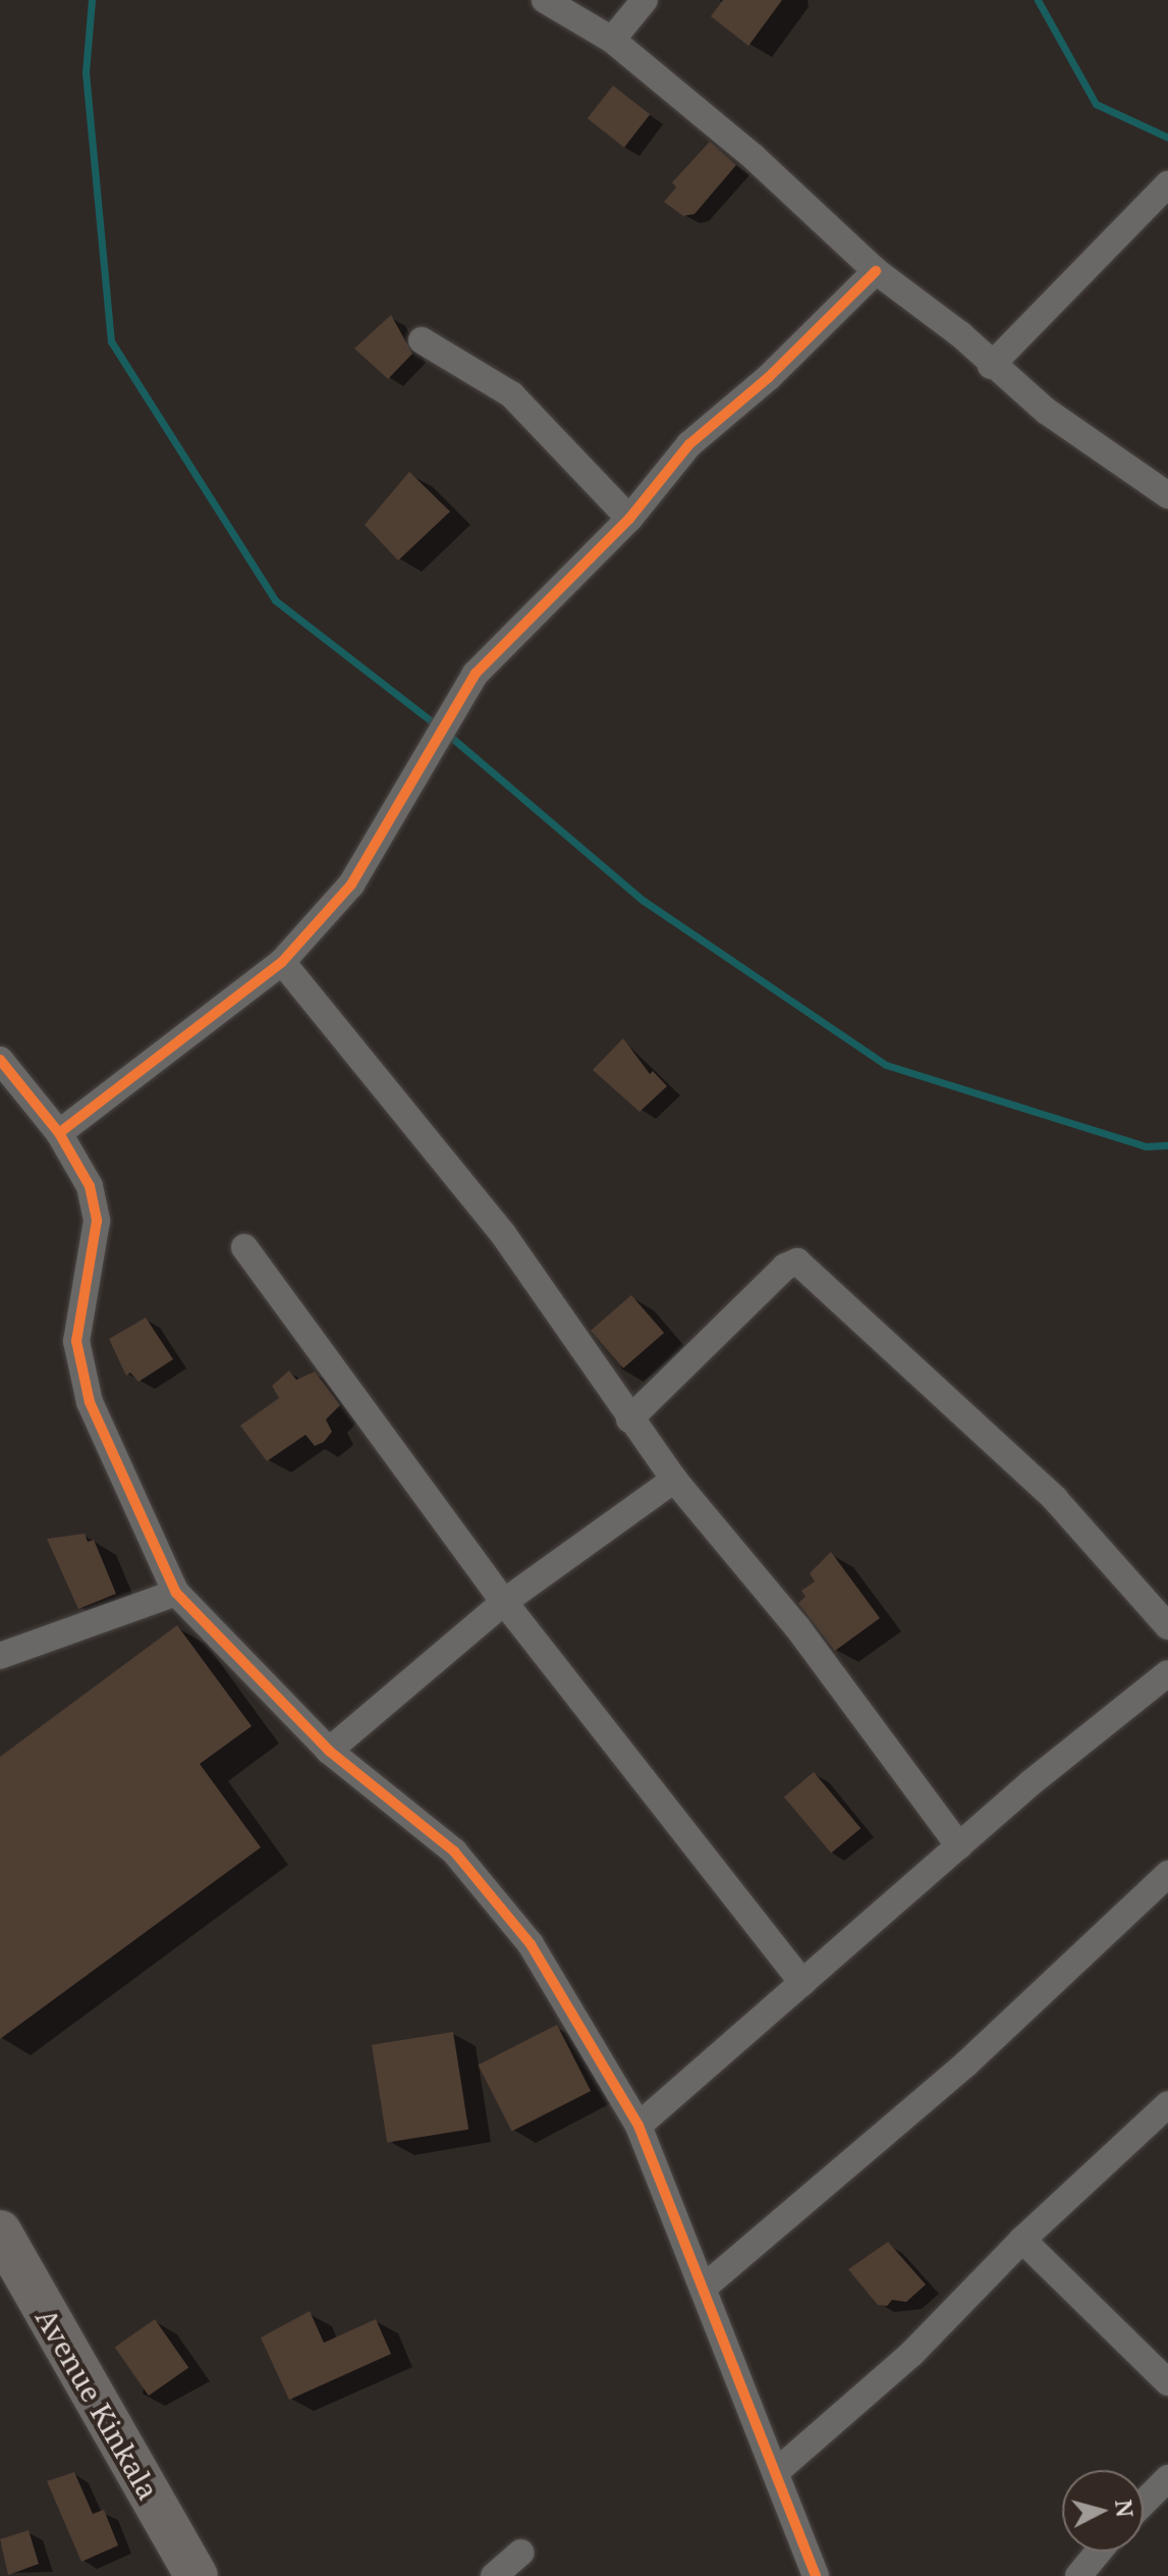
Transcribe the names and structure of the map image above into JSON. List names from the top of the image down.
{
  "streets": {
    "main road": ["Avenue Kinkala"]
  },
  "north": "right"
}
